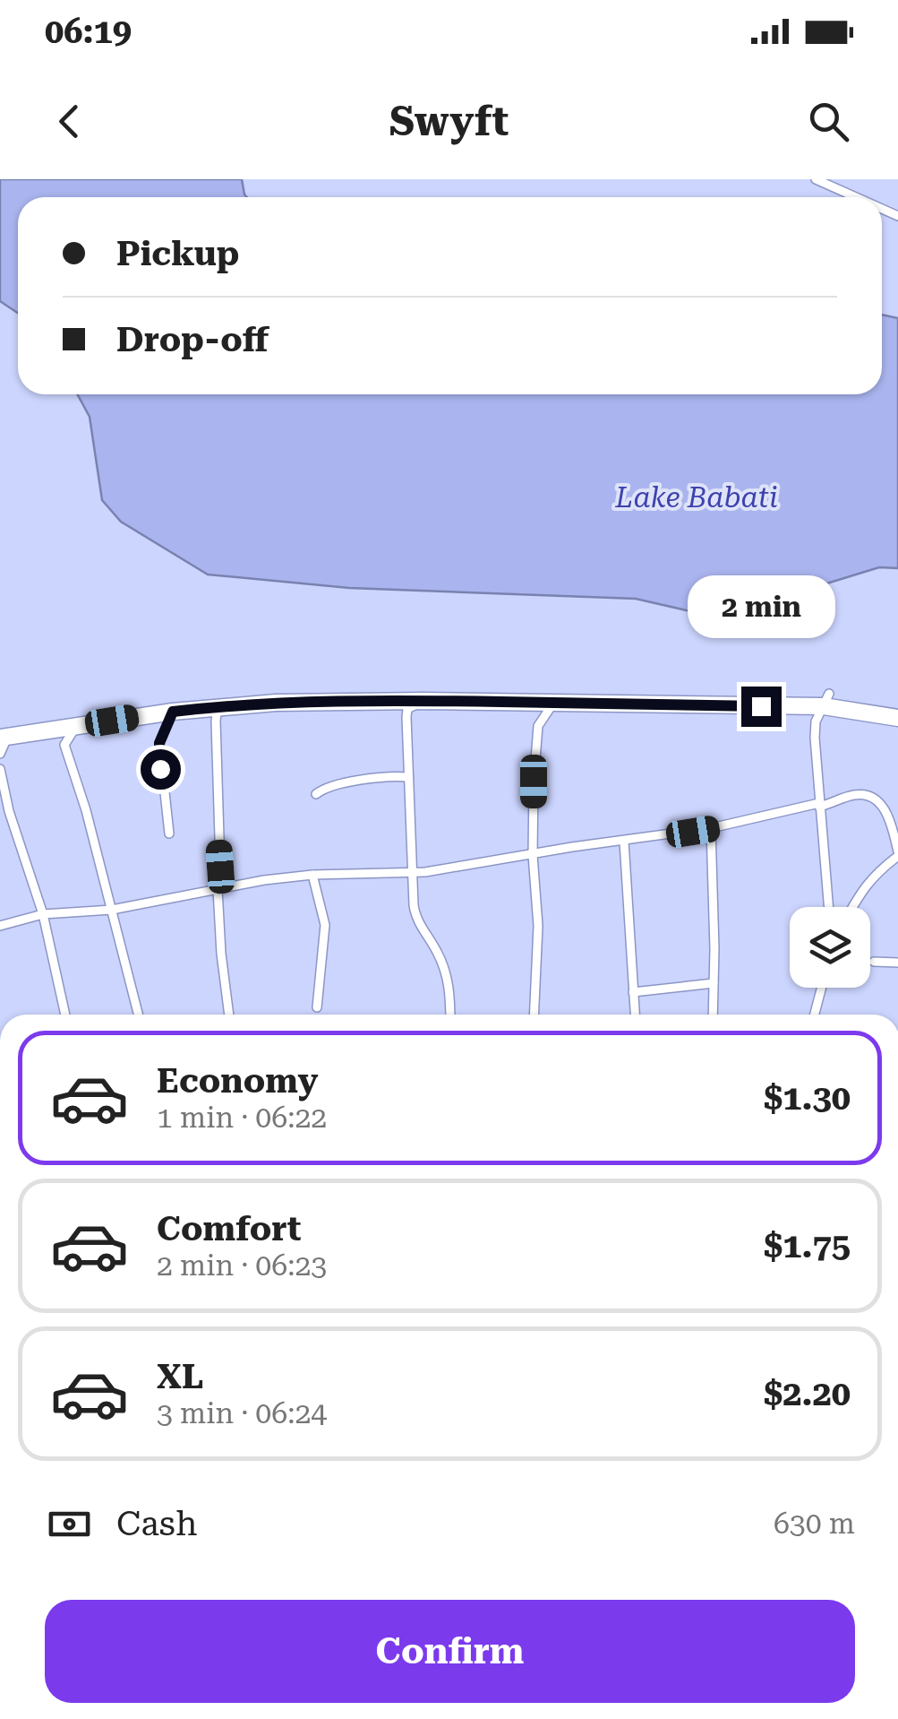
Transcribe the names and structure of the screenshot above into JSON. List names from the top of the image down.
{
  "water": ["Lake Babati"],
  "page": {
    "status": "06:19",
    "header": "Swyft",
    "banner": ["Pickup", "Drop-off"],
    "bubble": "2 min",
    "list": [
      {
        "name": "Economy",
        "note": "1 min · 06:22",
        "value": "$1.30"
      },
      {
        "name": "Comfort",
        "note": "2 min · 06:23",
        "value": "$1.75"
      },
      {
        "name": "XL",
        "note": "3 min · 06:24",
        "value": "$2.20"
      }
    ],
    "pay": ["Cash", "630 m"],
    "buttons": "Confirm"
  }
}
